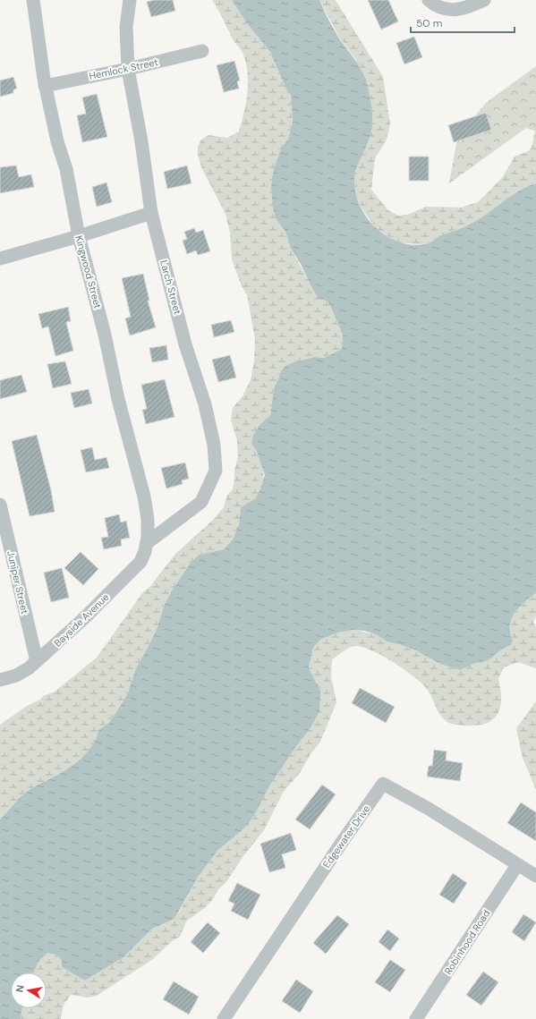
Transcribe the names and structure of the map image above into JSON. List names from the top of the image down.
{
  "streets": {
    "street": [
      "Hemlock Street",
      "Kingwood Street",
      "Larch Street",
      "Juniper Street",
      "Bayside Avenue",
      "Edgewater Drive",
      "Robinhood Road"
    ]
  },
  "crossings": [
    ["Hemlock Street", "Kingwood Street"],
    ["Hemlock Street", "Larch Street"],
    ["Kingwood Street", "Larch Street"],
    ["Kingwood Street", "Bayside Avenue"],
    ["Larch Street", "Bayside Avenue"],
    ["Juniper Street", "Bayside Avenue"],
    ["Edgewater Drive", "Robinhood Road"]
  ],
  "scale_bar": "50 m",
  "north": "left"
}
